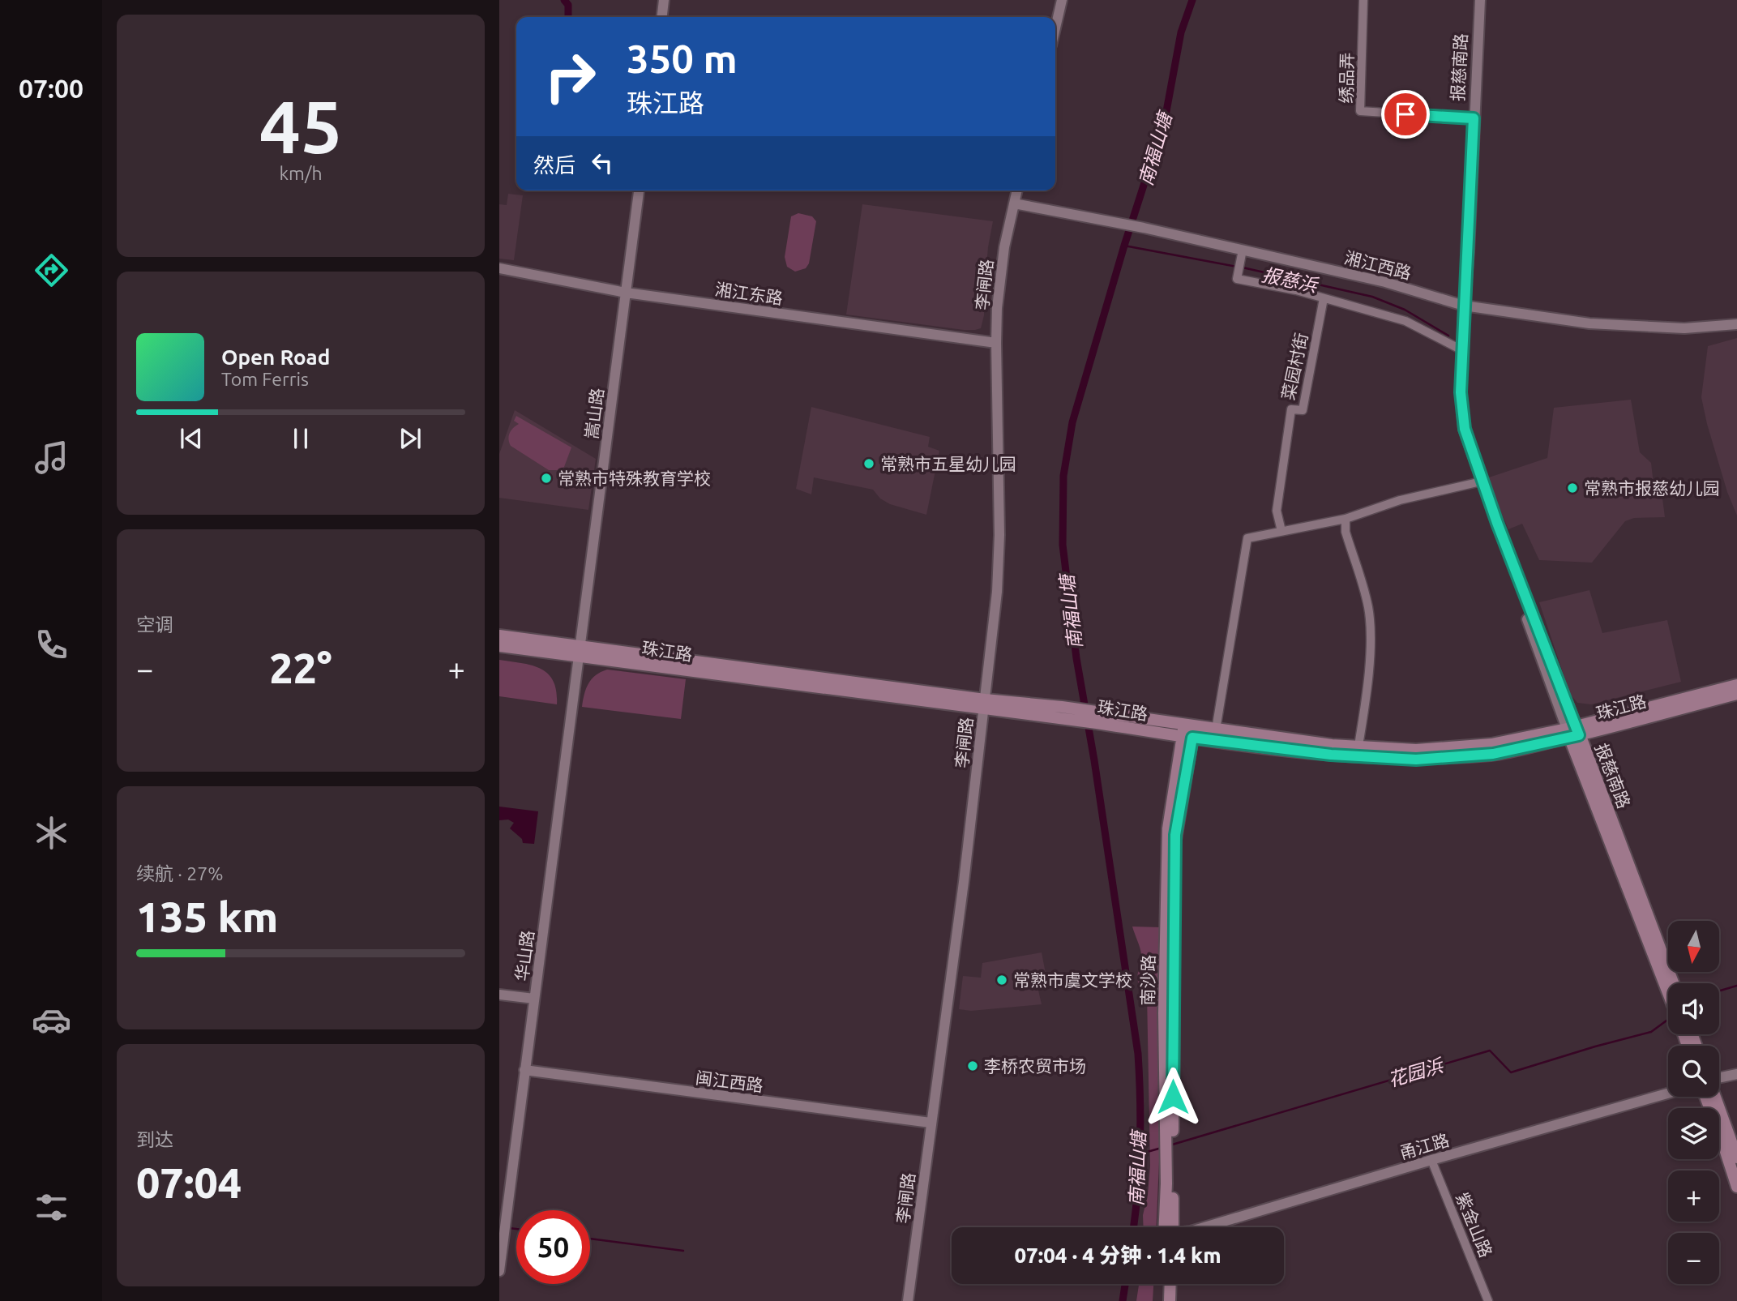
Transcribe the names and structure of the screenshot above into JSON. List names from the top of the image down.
{
  "streets": {
    "main road": ["报慈南路", "珠江路", "南沙路"],
    "street": [
      "绣品弄",
      "湘江西路",
      "李闸路",
      "湘江东路",
      "菜园村街",
      "嵩山路",
      "华山路",
      "闽江西路",
      "甬江路",
      "紫金山路"
    ]
  },
  "crossings": [
    ["报慈南路", "绣品弄"],
    ["报慈南路", "湘江西路"],
    ["报慈南路", "珠江路"],
    ["湘江西路", "李闸路"],
    ["李闸路", "湘江东路"],
    ["李闸路", "珠江路"],
    ["李闸路", "闽江西路"],
    ["湘江东路", "嵩山路"],
    ["嵩山路", "珠江路"],
    ["嵩山路", "华山路"],
    ["珠江路", "华山路"],
    ["珠江路", "南沙路"],
    ["华山路", "闽江西路"],
    ["甬江路", "紫金山路"]
  ],
  "water": ["南福山塘", "报慈浜", "花园浜"],
  "places": [
    "常熟市五星幼儿园",
    "常熟市特殊教育学校",
    "常熟市报慈幼儿园",
    "常熟市虞文学校",
    "李桥农贸市场"
  ],
  "north": "bottom",
  "page": {
    "tabs": "07:00",
    "tile": [
      ["45", "km/h"],
      "空调",
      ["续航 · 27%", "135 km"],
      ["到达", "07:04"]
    ],
    "turn": ["350 m", "珠江路"],
    "then": "然后",
    "song": ["Open Road", "Tom Ferris"],
    "heat": ["−", "22°", "+"],
    "map_buttons": ["+", "−"],
    "limit": "50",
    "trip": "07:04 · 4 分钟 · 1.4 km"
  }
}
